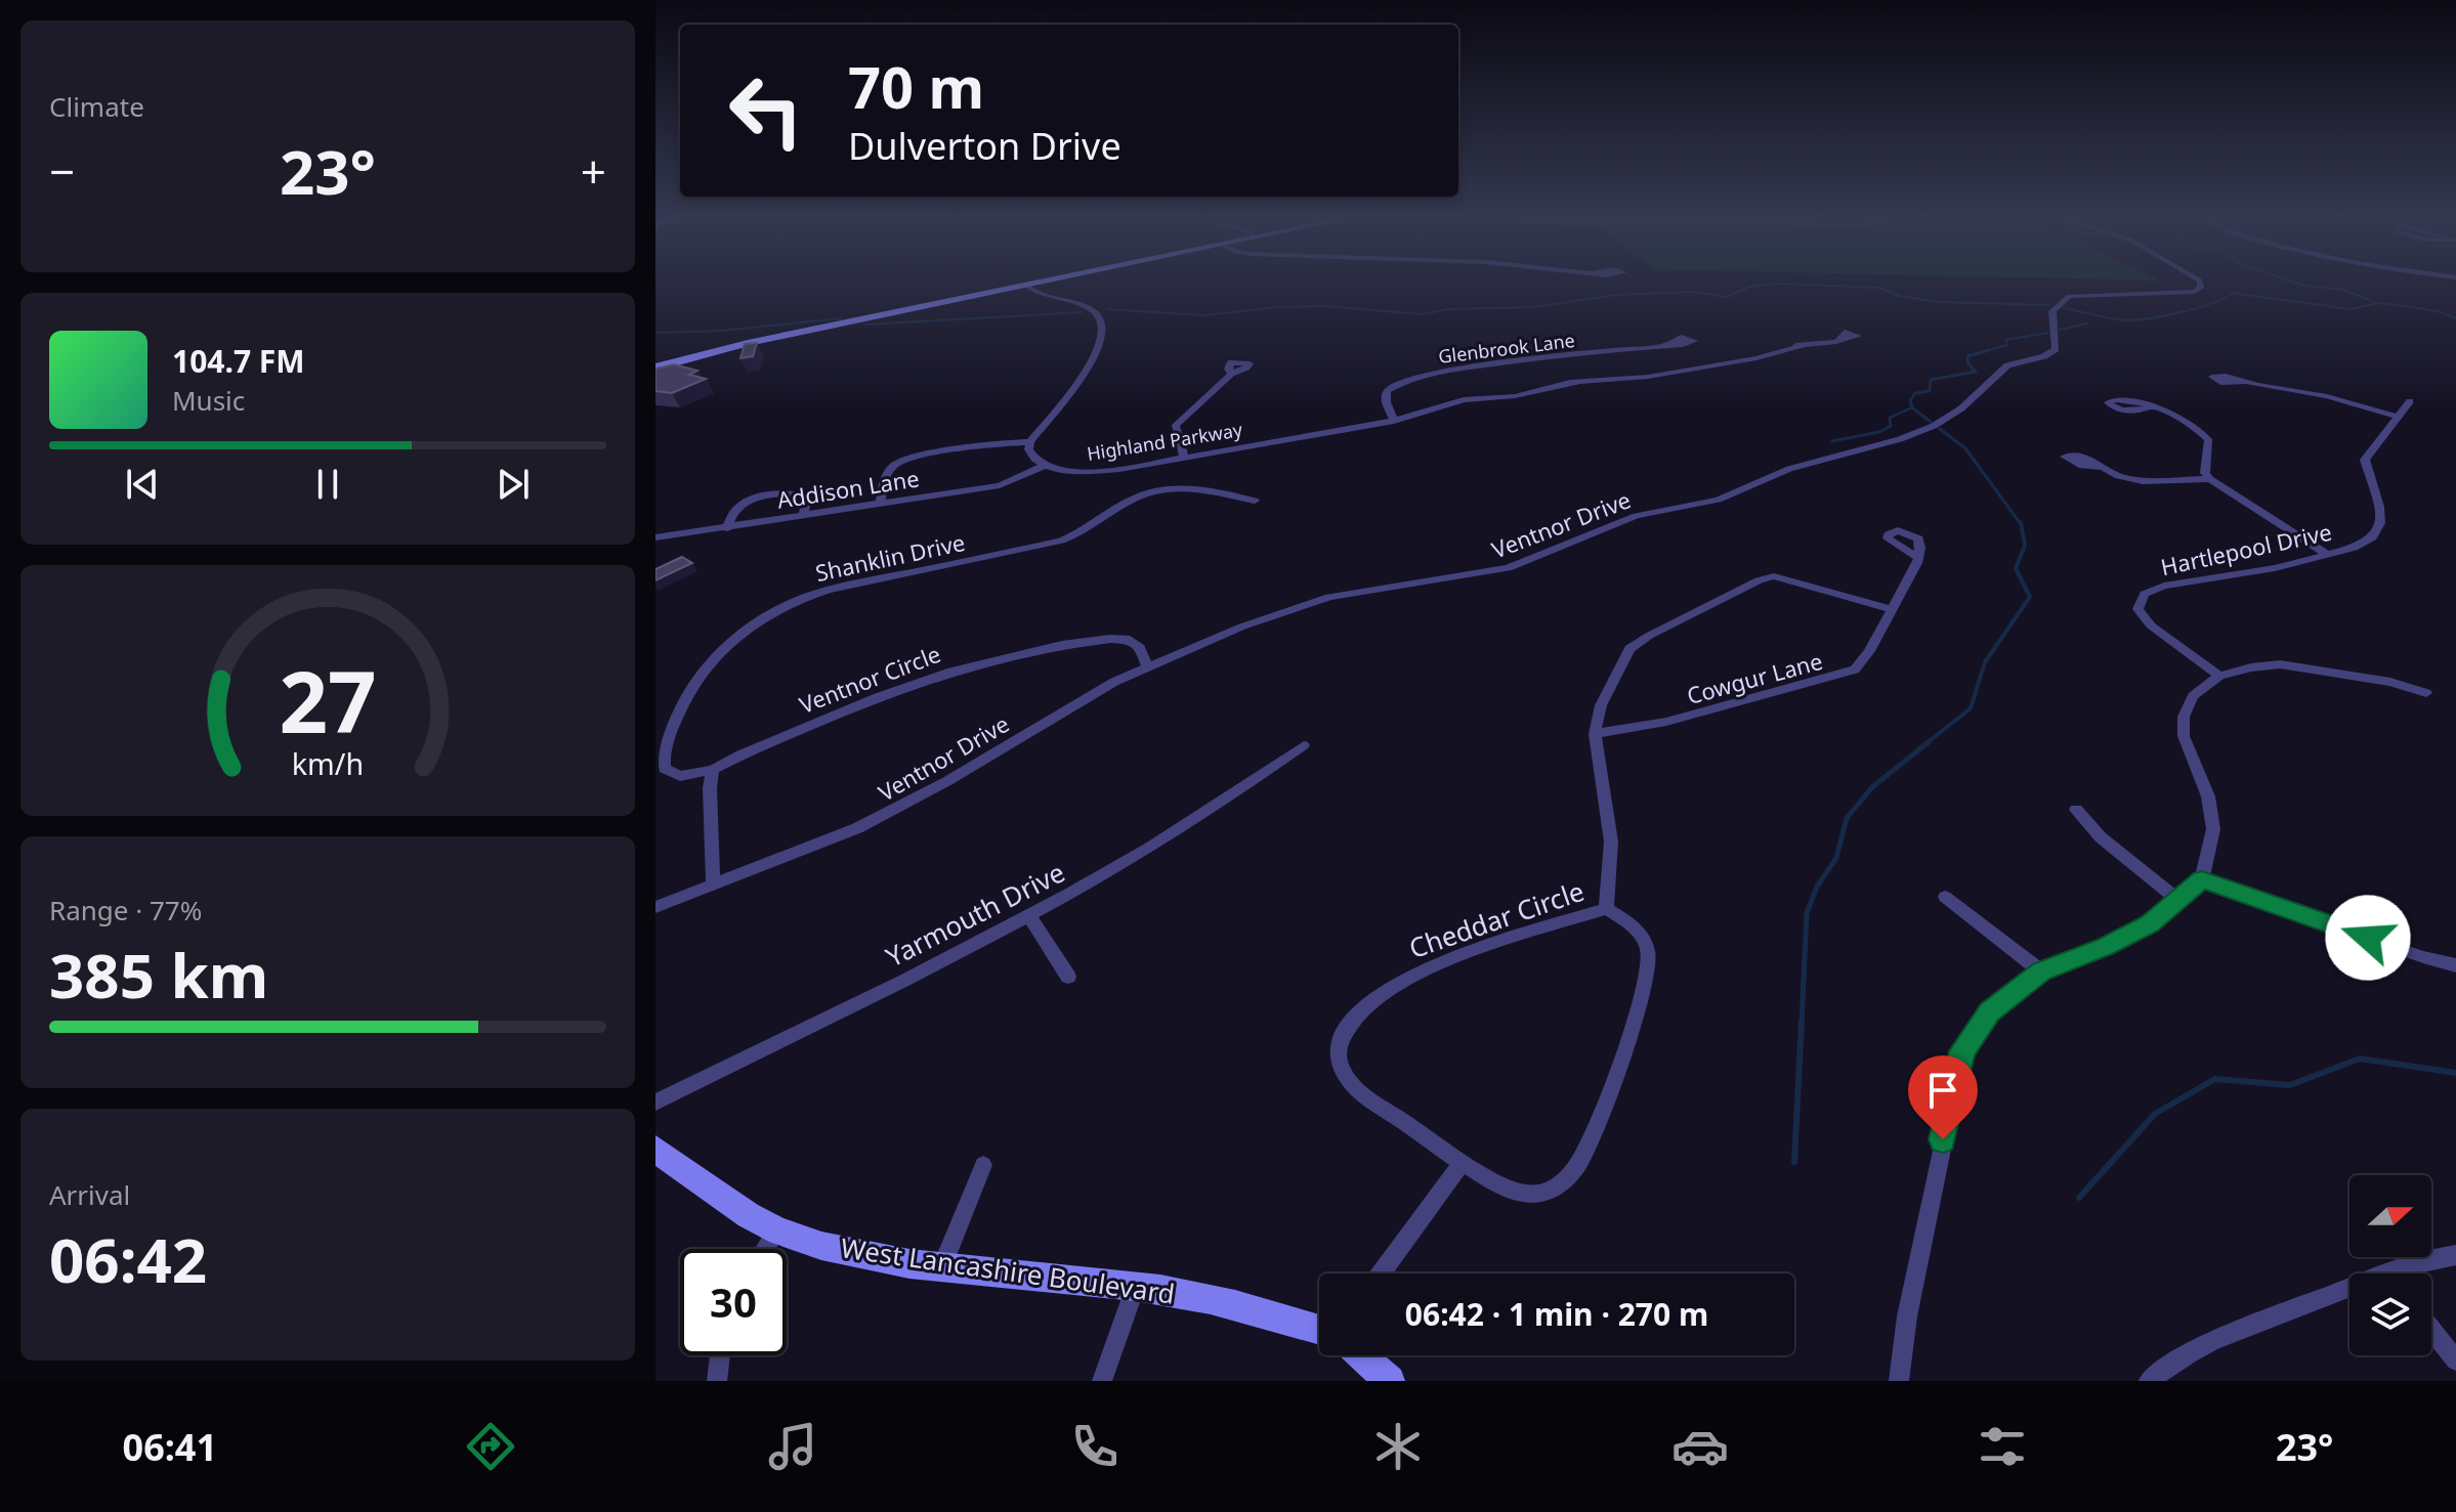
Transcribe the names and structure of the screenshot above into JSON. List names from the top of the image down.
{
  "streets": {
    "main road": ["West Lancashire Boulevard"],
    "street": [
      "Glenbrook Lane",
      "Highland Parkway",
      "Addison Lane",
      "Ventnor Drive",
      "Hartlepool Drive",
      "Shanklin Drive",
      "Cowgur Lane",
      "Ventnor Circle",
      "Yarmouth Drive",
      "Cheddar Circle"
    ]
  },
  "crossings": [
    ["Glenbrook Lane", "Highland Parkway"],
    ["Highland Parkway", "Addison Lane"],
    ["Ventnor Drive", "Ventnor Circle"],
    ["Shanklin Drive", "Ventnor Circle"]
  ],
  "north": "right",
  "page": {
    "tile": [
      "Climate",
      ["Range · 77%", "385 km"],
      ["Arrival", "06:42"]
    ],
    "turn": ["70 m", "Dulverton Drive"],
    "heat": ["−", "23°", "+"],
    "song": ["104.7 FM", "Music"],
    "limit": "30",
    "trip": "06:42 · 1 min · 270 m",
    "tabs": ["06:41", "23°"],
    "gauge": ["27", "km/h"]
  }
}
